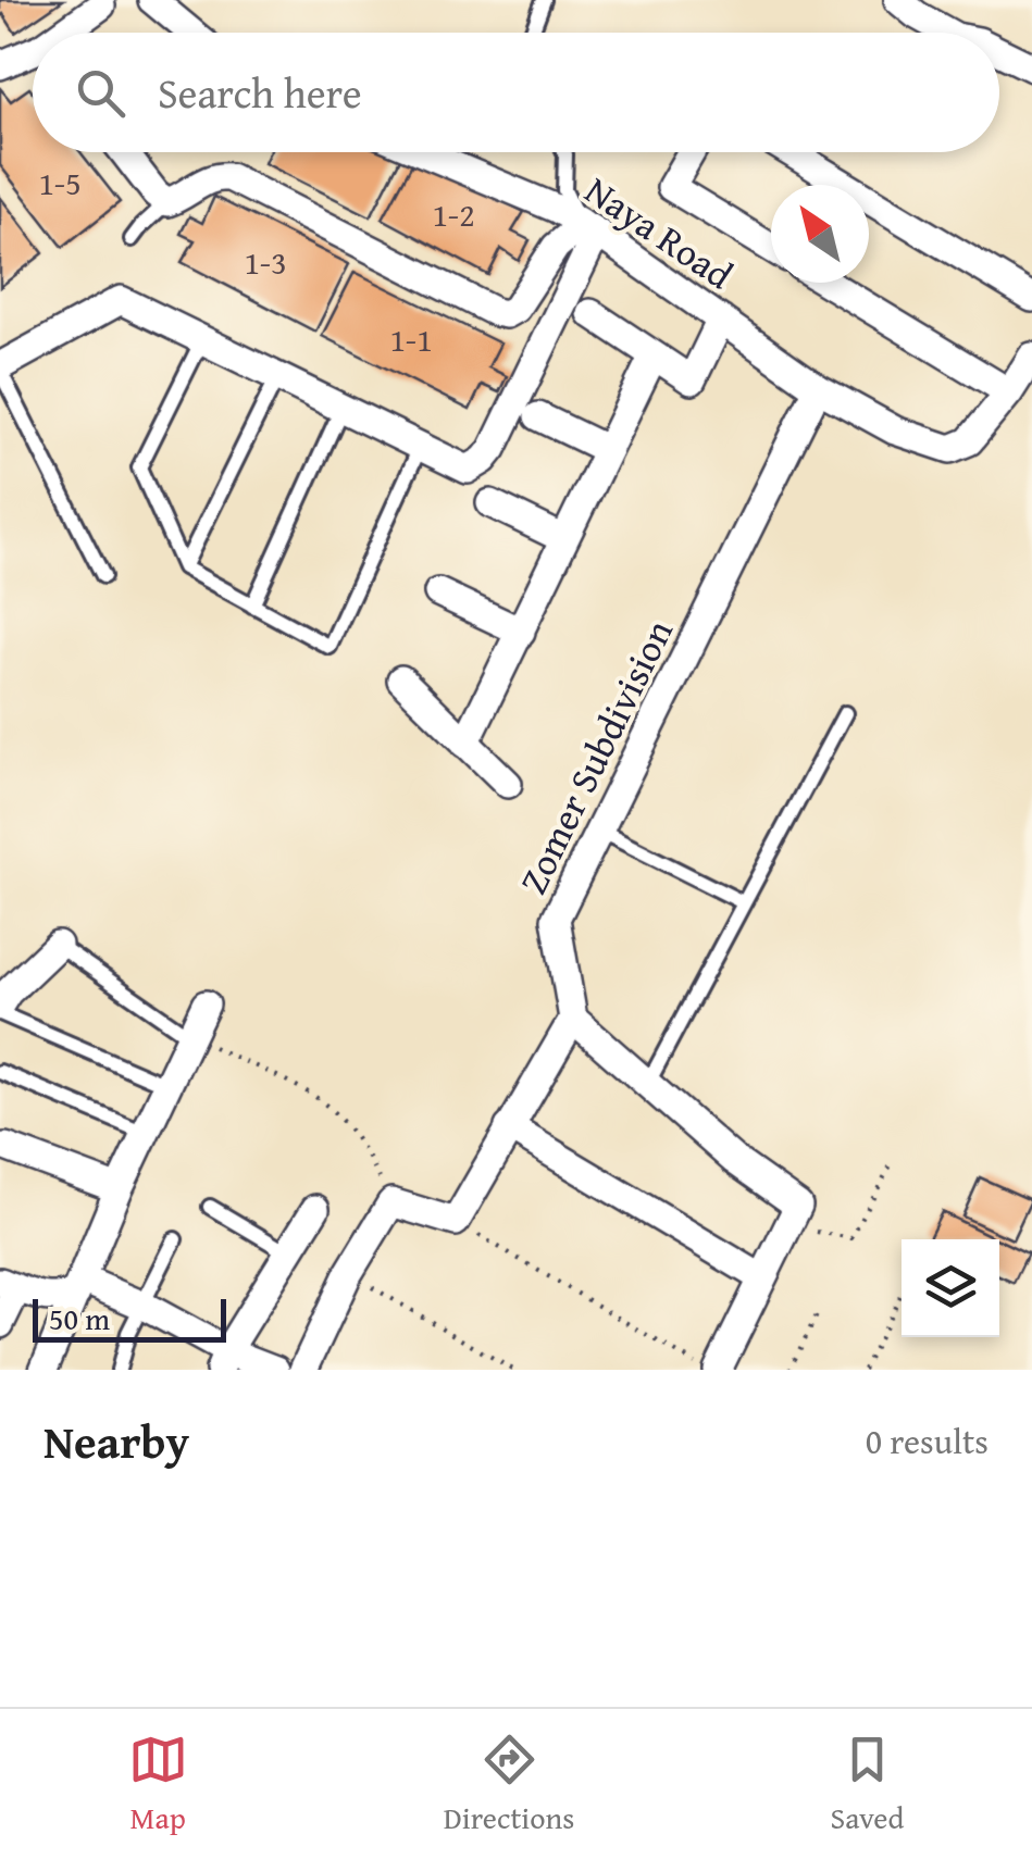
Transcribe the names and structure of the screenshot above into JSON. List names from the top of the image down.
{
  "streets": {
    "street": ["Naya Road", "Zomer Subdivision"]
  },
  "crossings": [
    ["Naya Road", "Zomer Subdivision"]
  ],
  "house_numbers": [
    "1-5",
    "1-2",
    "1-3",
    "1-1"
  ],
  "scale_bar": "50 m",
  "north": "top left",
  "page": {
    "search": "Search here",
    "scale": "50 m",
    "heading": ["Nearby", "0 results"],
    "nav": ["Map", "Directions", "Saved"]
  }
}
